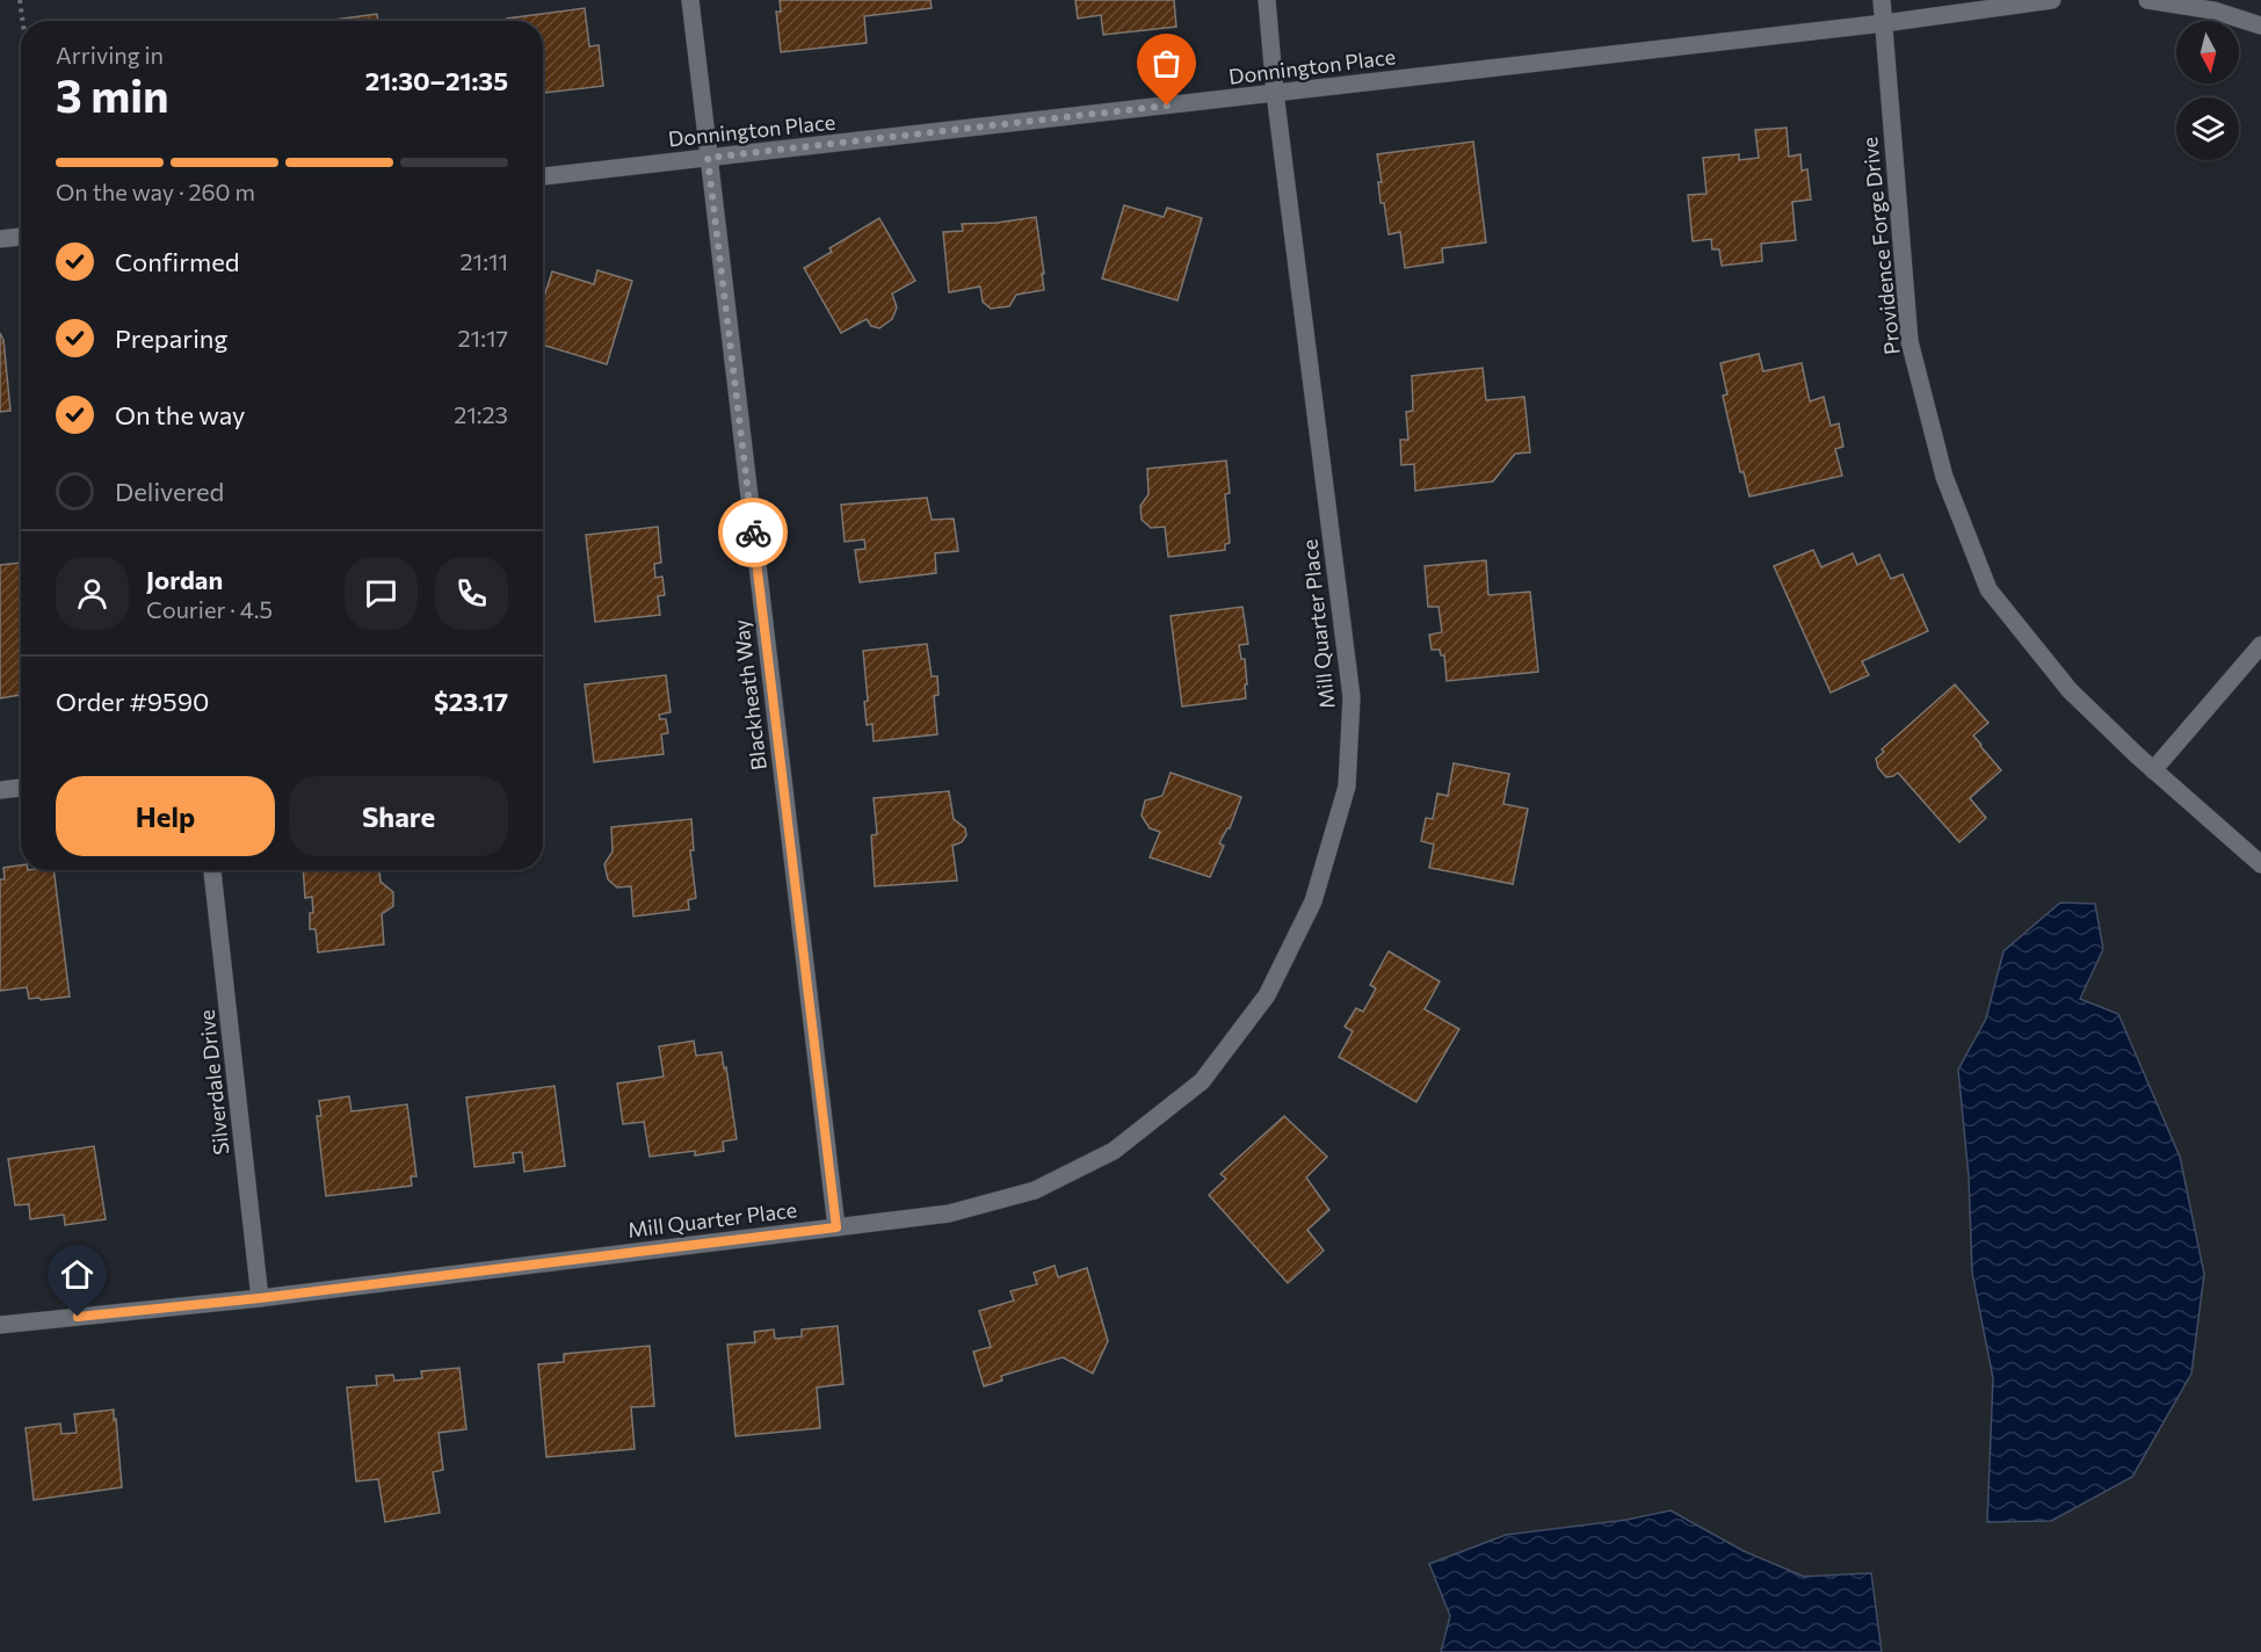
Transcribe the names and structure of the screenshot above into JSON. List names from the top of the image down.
{
  "streets": {
    "street": [
      "Donnington Place",
      "Providence Forge Drive",
      "Mill Quarter Place",
      "Blackheath Way",
      "Silverdale Drive"
    ]
  },
  "crossings": [
    ["Donnington Place", "Providence Forge Drive"],
    ["Donnington Place", "Mill Quarter Place"],
    ["Donnington Place", "Blackheath Way"],
    ["Mill Quarter Place", "Blackheath Way"],
    ["Mill Quarter Place", "Silverdale Drive"]
  ],
  "north": "bottom",
  "page": {
    "heading": ["3 min", "Arriving in", "21:30–21:35"],
    "panel": [
      "Jordan",
      "Courier · 4.5",
      "Order #9590",
      "$23.17"
    ],
    "bar": "On the way · 260 m",
    "list": [
      ["Confirmed", "21:11"],
      ["Preparing", "21:17"],
      ["On the way", "21:23"],
      "Delivered"
    ],
    "buttons": ["Help", "Share"]
  }
}
